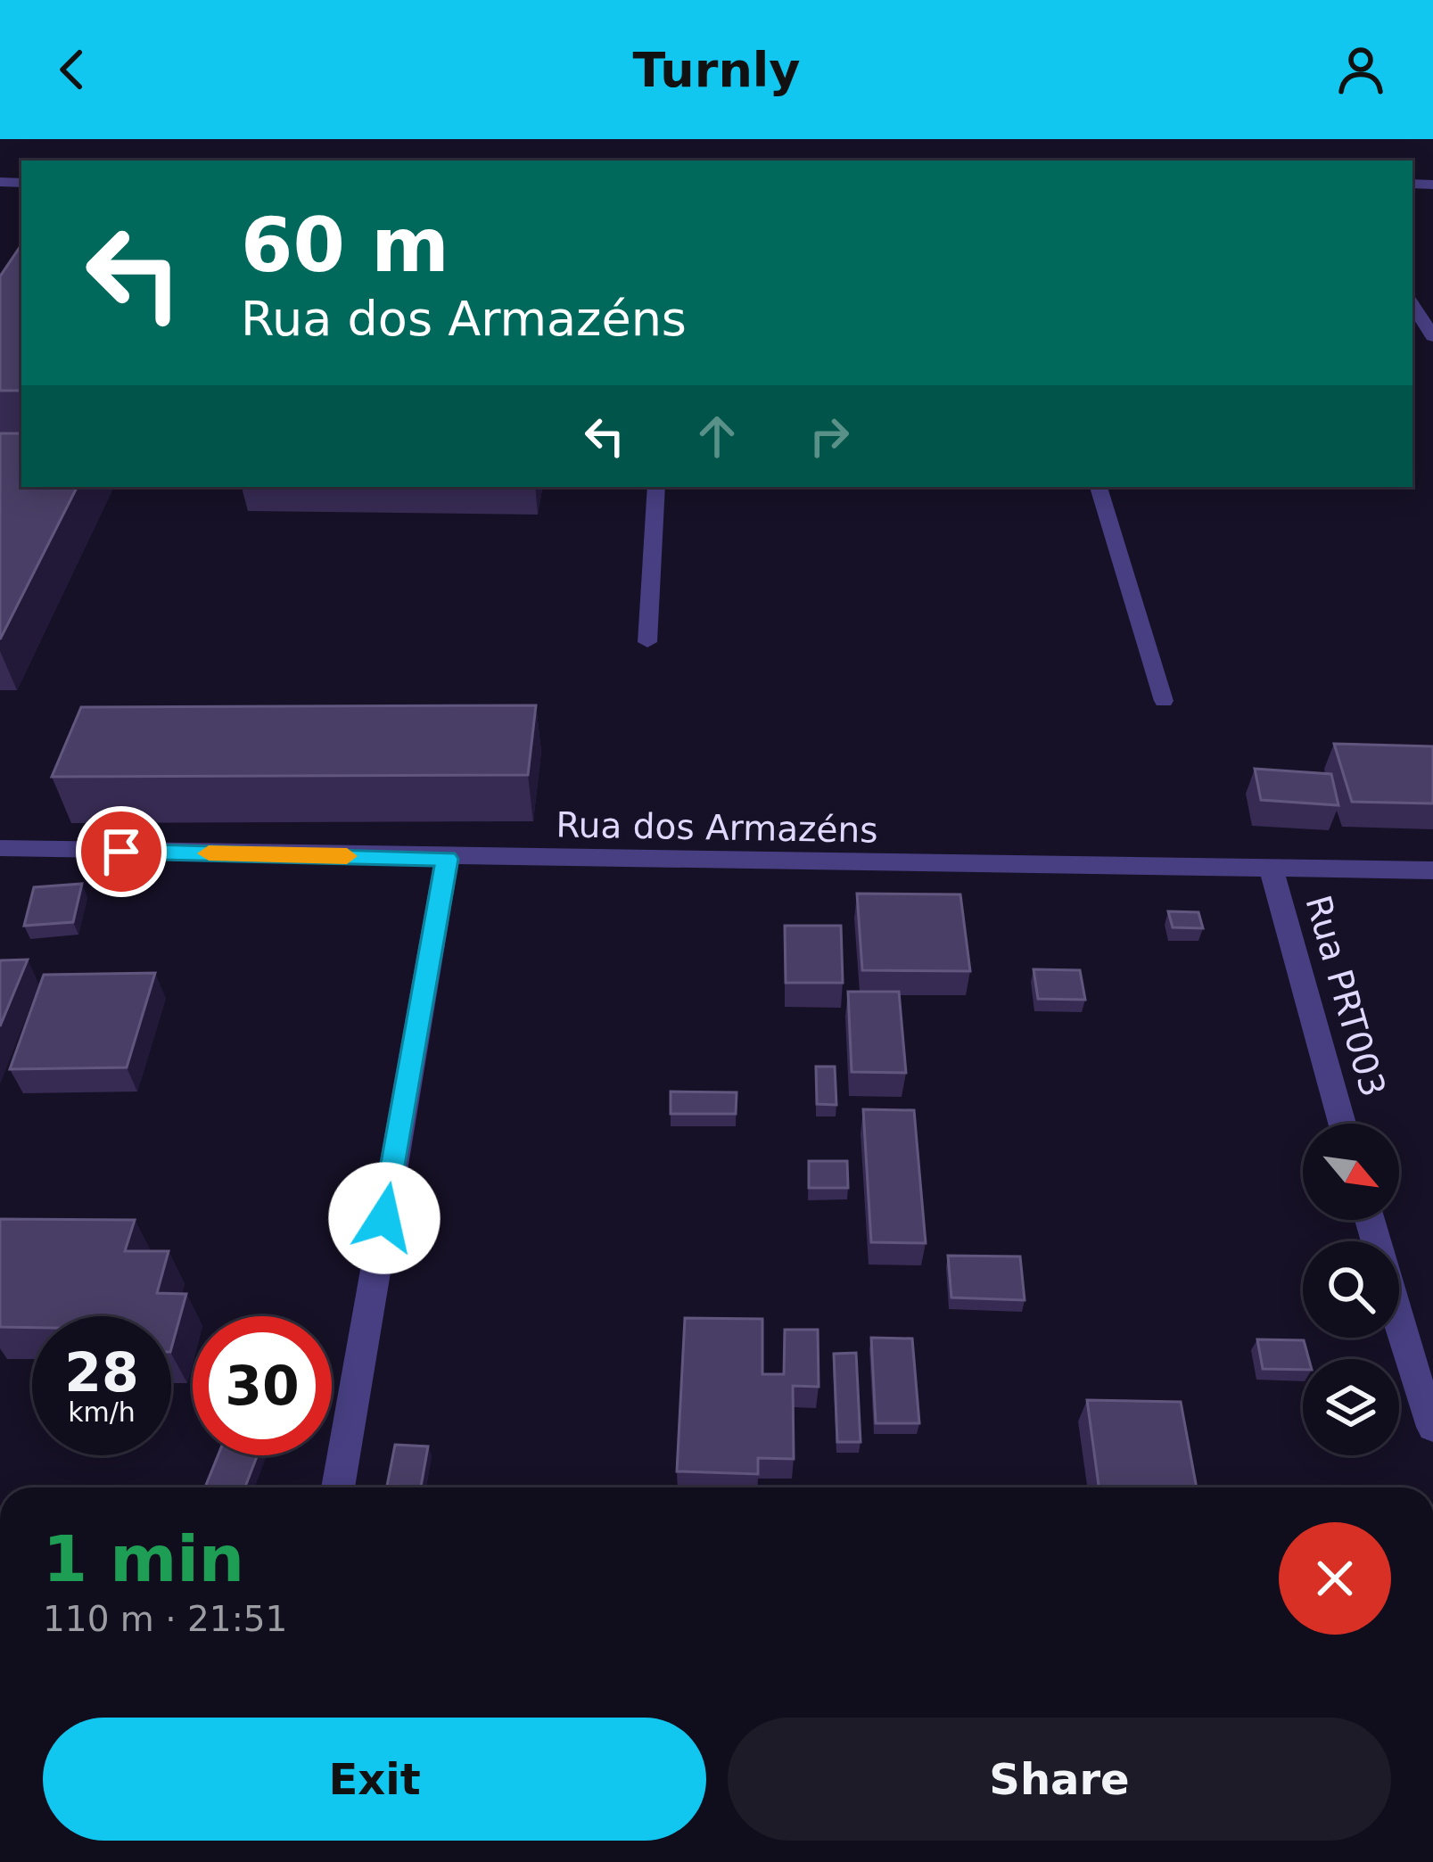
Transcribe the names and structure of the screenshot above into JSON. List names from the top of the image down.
{
  "streets": {
    "street": ["Rua dos Armazéns", "Rua PRT003"]
  },
  "crossings": [
    ["Rua dos Armazéns", "Rua PRT003"]
  ],
  "north": "bottom right",
  "page": {
    "header": "Turnly",
    "turn": ["60 m", "Rua dos Armazéns"],
    "speed": "28 km/h",
    "limit": "30",
    "heading": ["1 min", "110 m · 21:51"],
    "buttons": ["Exit", "Share"]
  }
}
